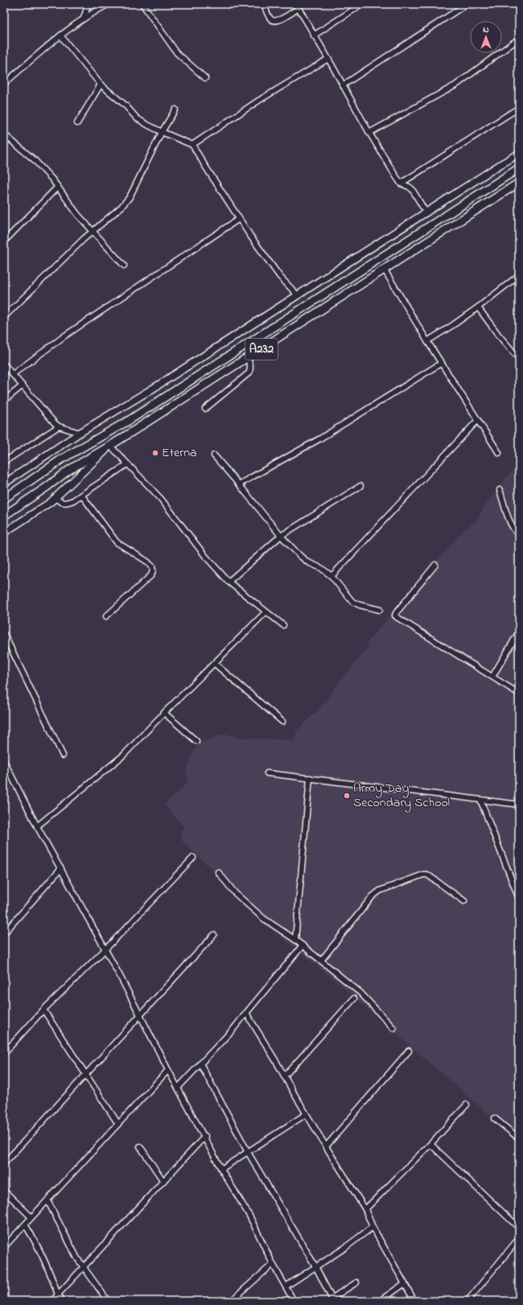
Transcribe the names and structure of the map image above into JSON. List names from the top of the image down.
{
  "streets": {
    "highway": ["A232"]
  },
  "places": ["Eterna", "Army Day Secondary School"],
  "north": "top"
}
